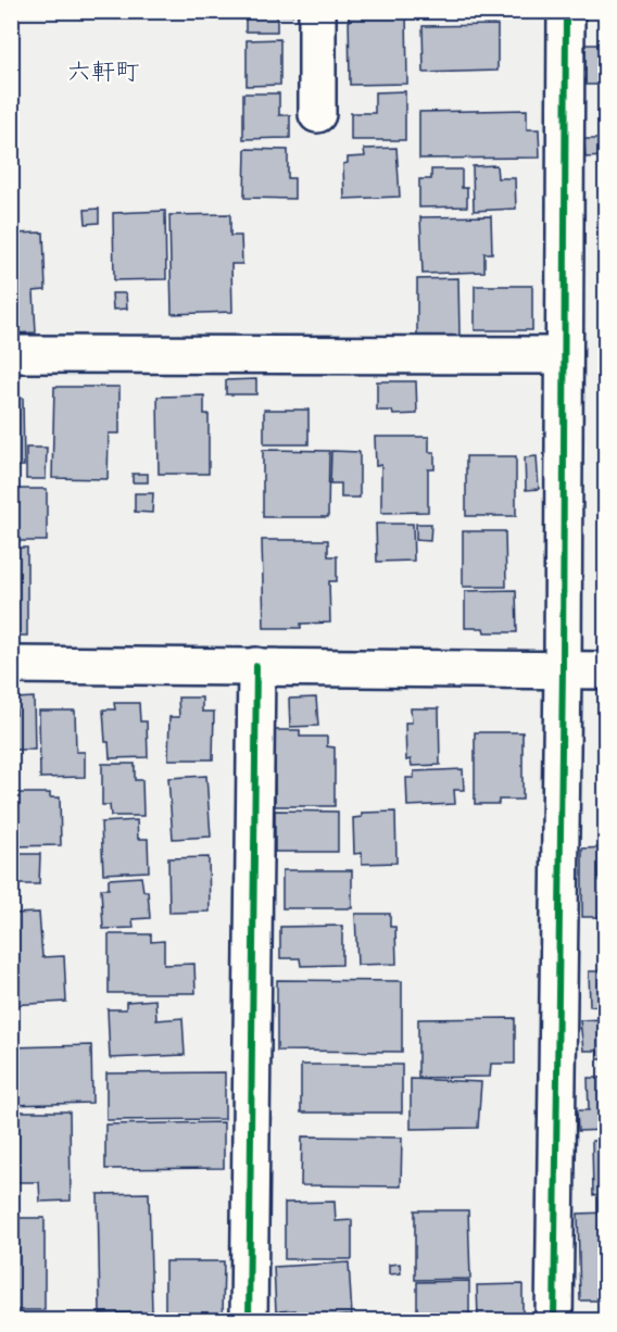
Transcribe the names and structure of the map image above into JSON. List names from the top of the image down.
{
  "districts": ["六軒町"]
}
